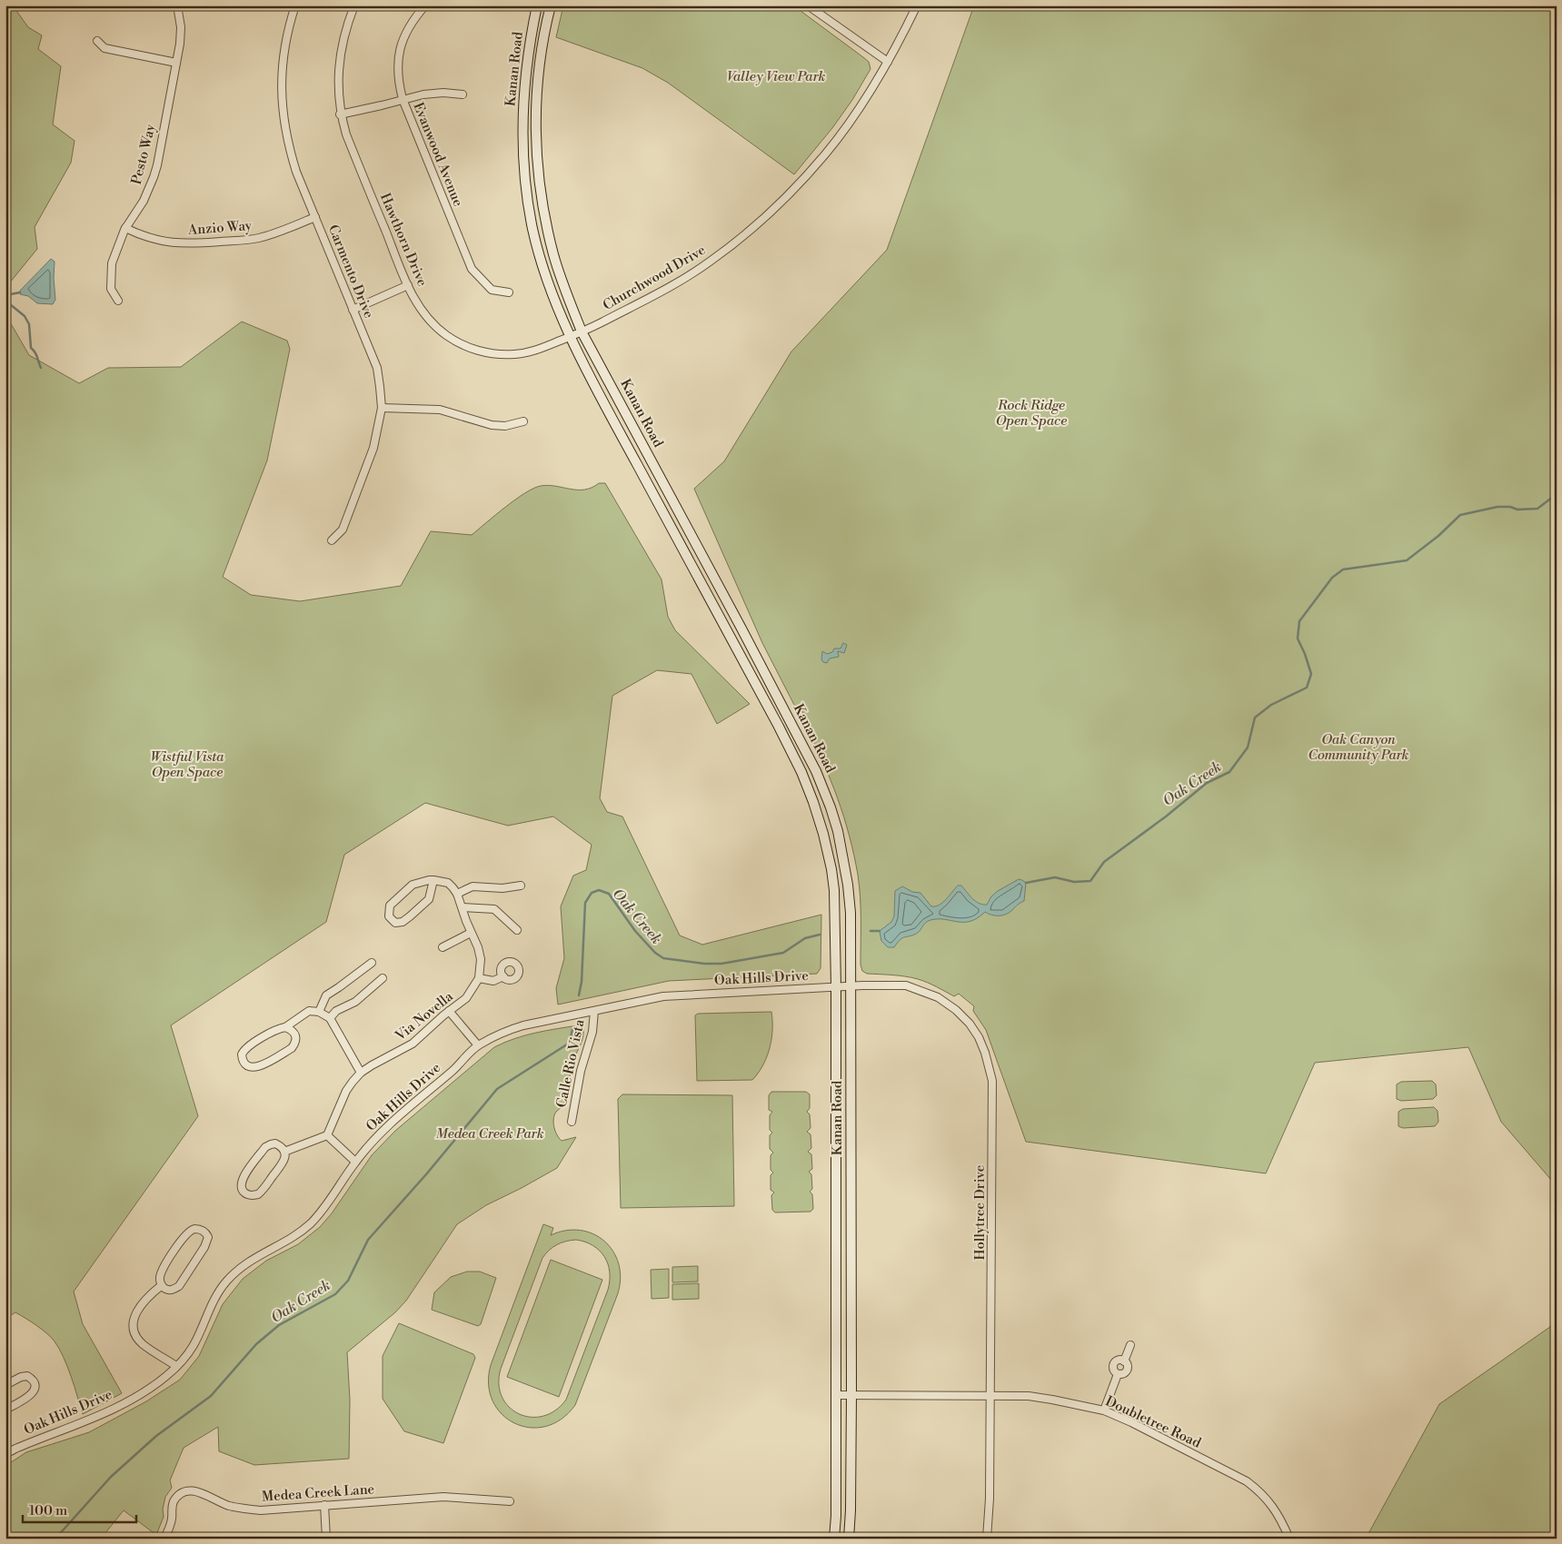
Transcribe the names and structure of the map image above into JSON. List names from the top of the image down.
{
  "streets": {
    "main road": ["Kanan Road"],
    "street": [
      "Pesto Way",
      "Evanwood Avenue",
      "Anzio Way",
      "Hawthorn Drive",
      "Carmento Drive",
      "Churchwood Drive",
      "Oak Hills Drive",
      "Via Novella",
      "Calle Rio Vista",
      "Hollytree Drive",
      "Doubletree Road",
      "Medea Creek Lane"
    ]
  },
  "crossings": [
    ["Kanan Road", "Hawthorn Drive"],
    ["Kanan Road", "Churchwood Drive"],
    ["Kanan Road", "Oak Hills Drive"],
    ["Kanan Road", "Hollytree Drive"],
    ["Kanan Road", "Doubletree Road"],
    ["Pesto Way", "Anzio Way"],
    ["Anzio Way", "Carmento Drive"],
    ["Hawthorn Drive", "Churchwood Drive"],
    ["Oak Hills Drive", "Calle Rio Vista"],
    ["Oak Hills Drive", "Hollytree Drive"],
    ["Hollytree Drive", "Doubletree Road"]
  ],
  "water": ["Oak Creek"],
  "parks": [
    "Valley View Park",
    "Rock Ridge Open Space",
    "Oak Canyon Community Park",
    "Wistful Vista Open Space",
    "Medea Creek Park"
  ],
  "scale_bar": "100 m"
}
